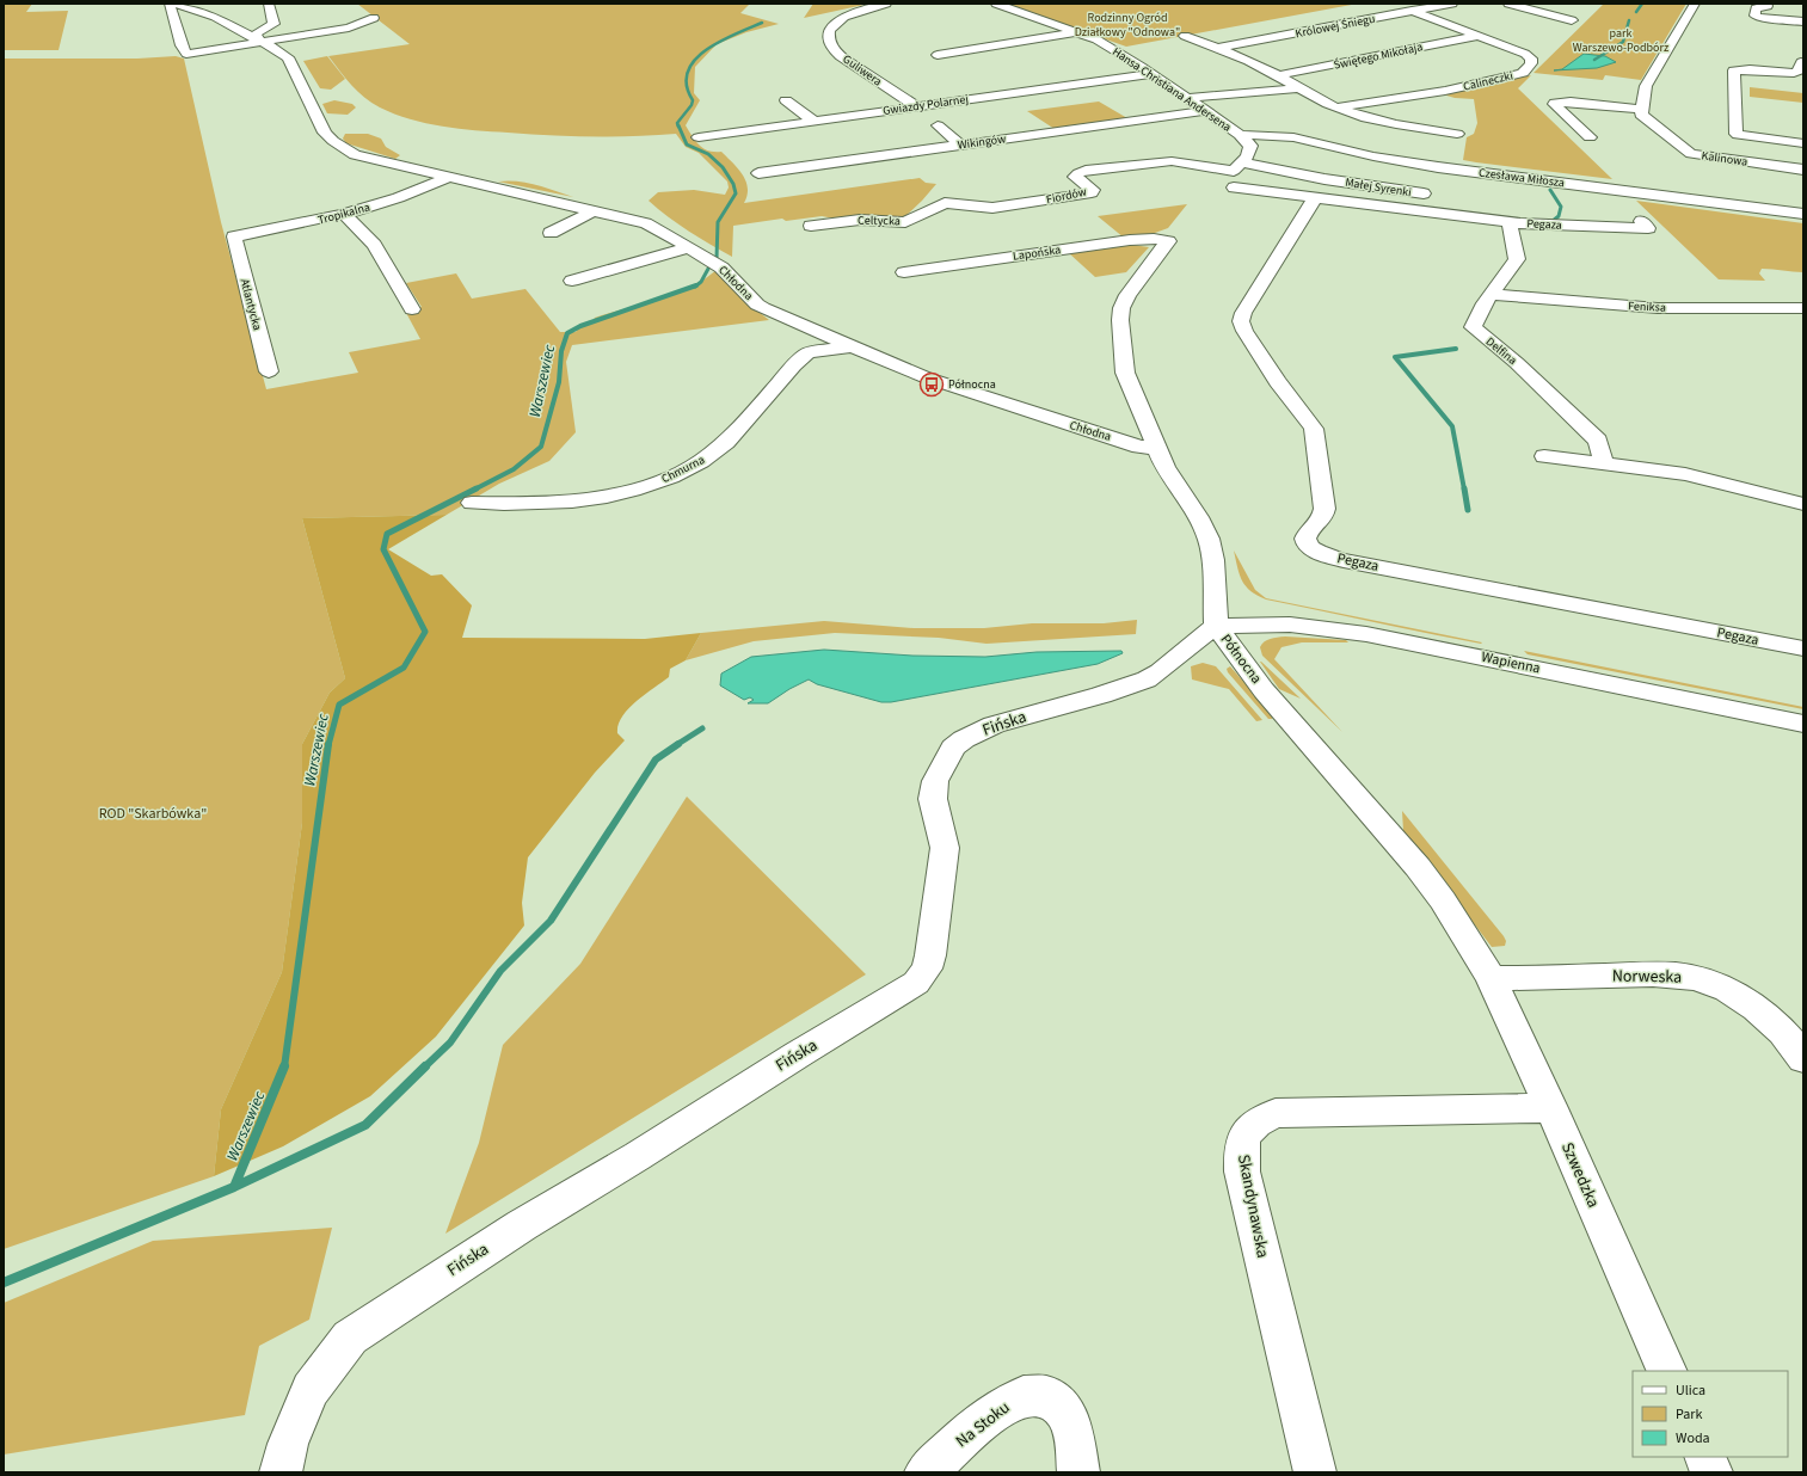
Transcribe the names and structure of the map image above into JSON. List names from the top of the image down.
{
  "streets": {
    "street": [
      "Królowej Śniegu",
      "Świętego Mikołaja",
      "Guliwera",
      "Calineczki",
      "Hansa Christiana Andersena",
      "Gwiazdy Polarnej",
      "Wikingów",
      "Kalinowa",
      "Czesława Miłosza",
      "Małej Syrenki",
      "Fiordów",
      "Tropikalna",
      "Celtycka",
      "Pegaza",
      "Lapońska",
      "Chłodna",
      "Atlantycka",
      "Feniksa",
      "Delfina",
      "Chmurna",
      "Północna",
      "Wapienna",
      "Fińska",
      "Norweska",
      "Szwedzka",
      "Skandynawska",
      "Na Stoku"
    ]
  },
  "crossings": [
    ["Królowej Śniegu", "Świętego Mikołaja"],
    ["Królowej Śniegu", "Calineczki"],
    ["Świętego Mikołaja", "Calineczki"],
    ["Guliwera", "Gwiazdy Polarnej"],
    ["Hansa Christiana Andersena", "Gwiazdy Polarnej"],
    ["Hansa Christiana Andersena", "Wikingów"],
    ["Hansa Christiana Andersena", "Czesława Miłosza"],
    ["Małej Syrenki", "Fiordów"],
    ["Fiordów", "Celtycka"],
    ["Tropikalna", "Chłodna"],
    ["Tropikalna", "Atlantycka"],
    ["Pegaza", "Delfina"],
    ["Lapońska", "Północna"],
    ["Chłodna", "Chmurna"],
    ["Chłodna", "Północna"],
    ["Feniksa", "Delfina"],
    ["Północna", "Wapienna"],
    ["Północna", "Fińska"],
    ["Północna", "Norweska"],
    ["Północna", "Szwedzka"],
    ["Wapienna", "Fińska"],
    ["Norweska", "Szwedzka"],
    ["Szwedzka", "Skandynawska"]
  ],
  "water": ["Warszewiec"],
  "parks": ["Rodzinny Ogród Działkowy \"Odnowa\"", "park Warszewo-Podbórz", "ROD \"Skarbówka\""],
  "places": {
    "bus stop": ["Północna"]
  },
  "legend": ["Ulica", "Park", "Woda"]
}
